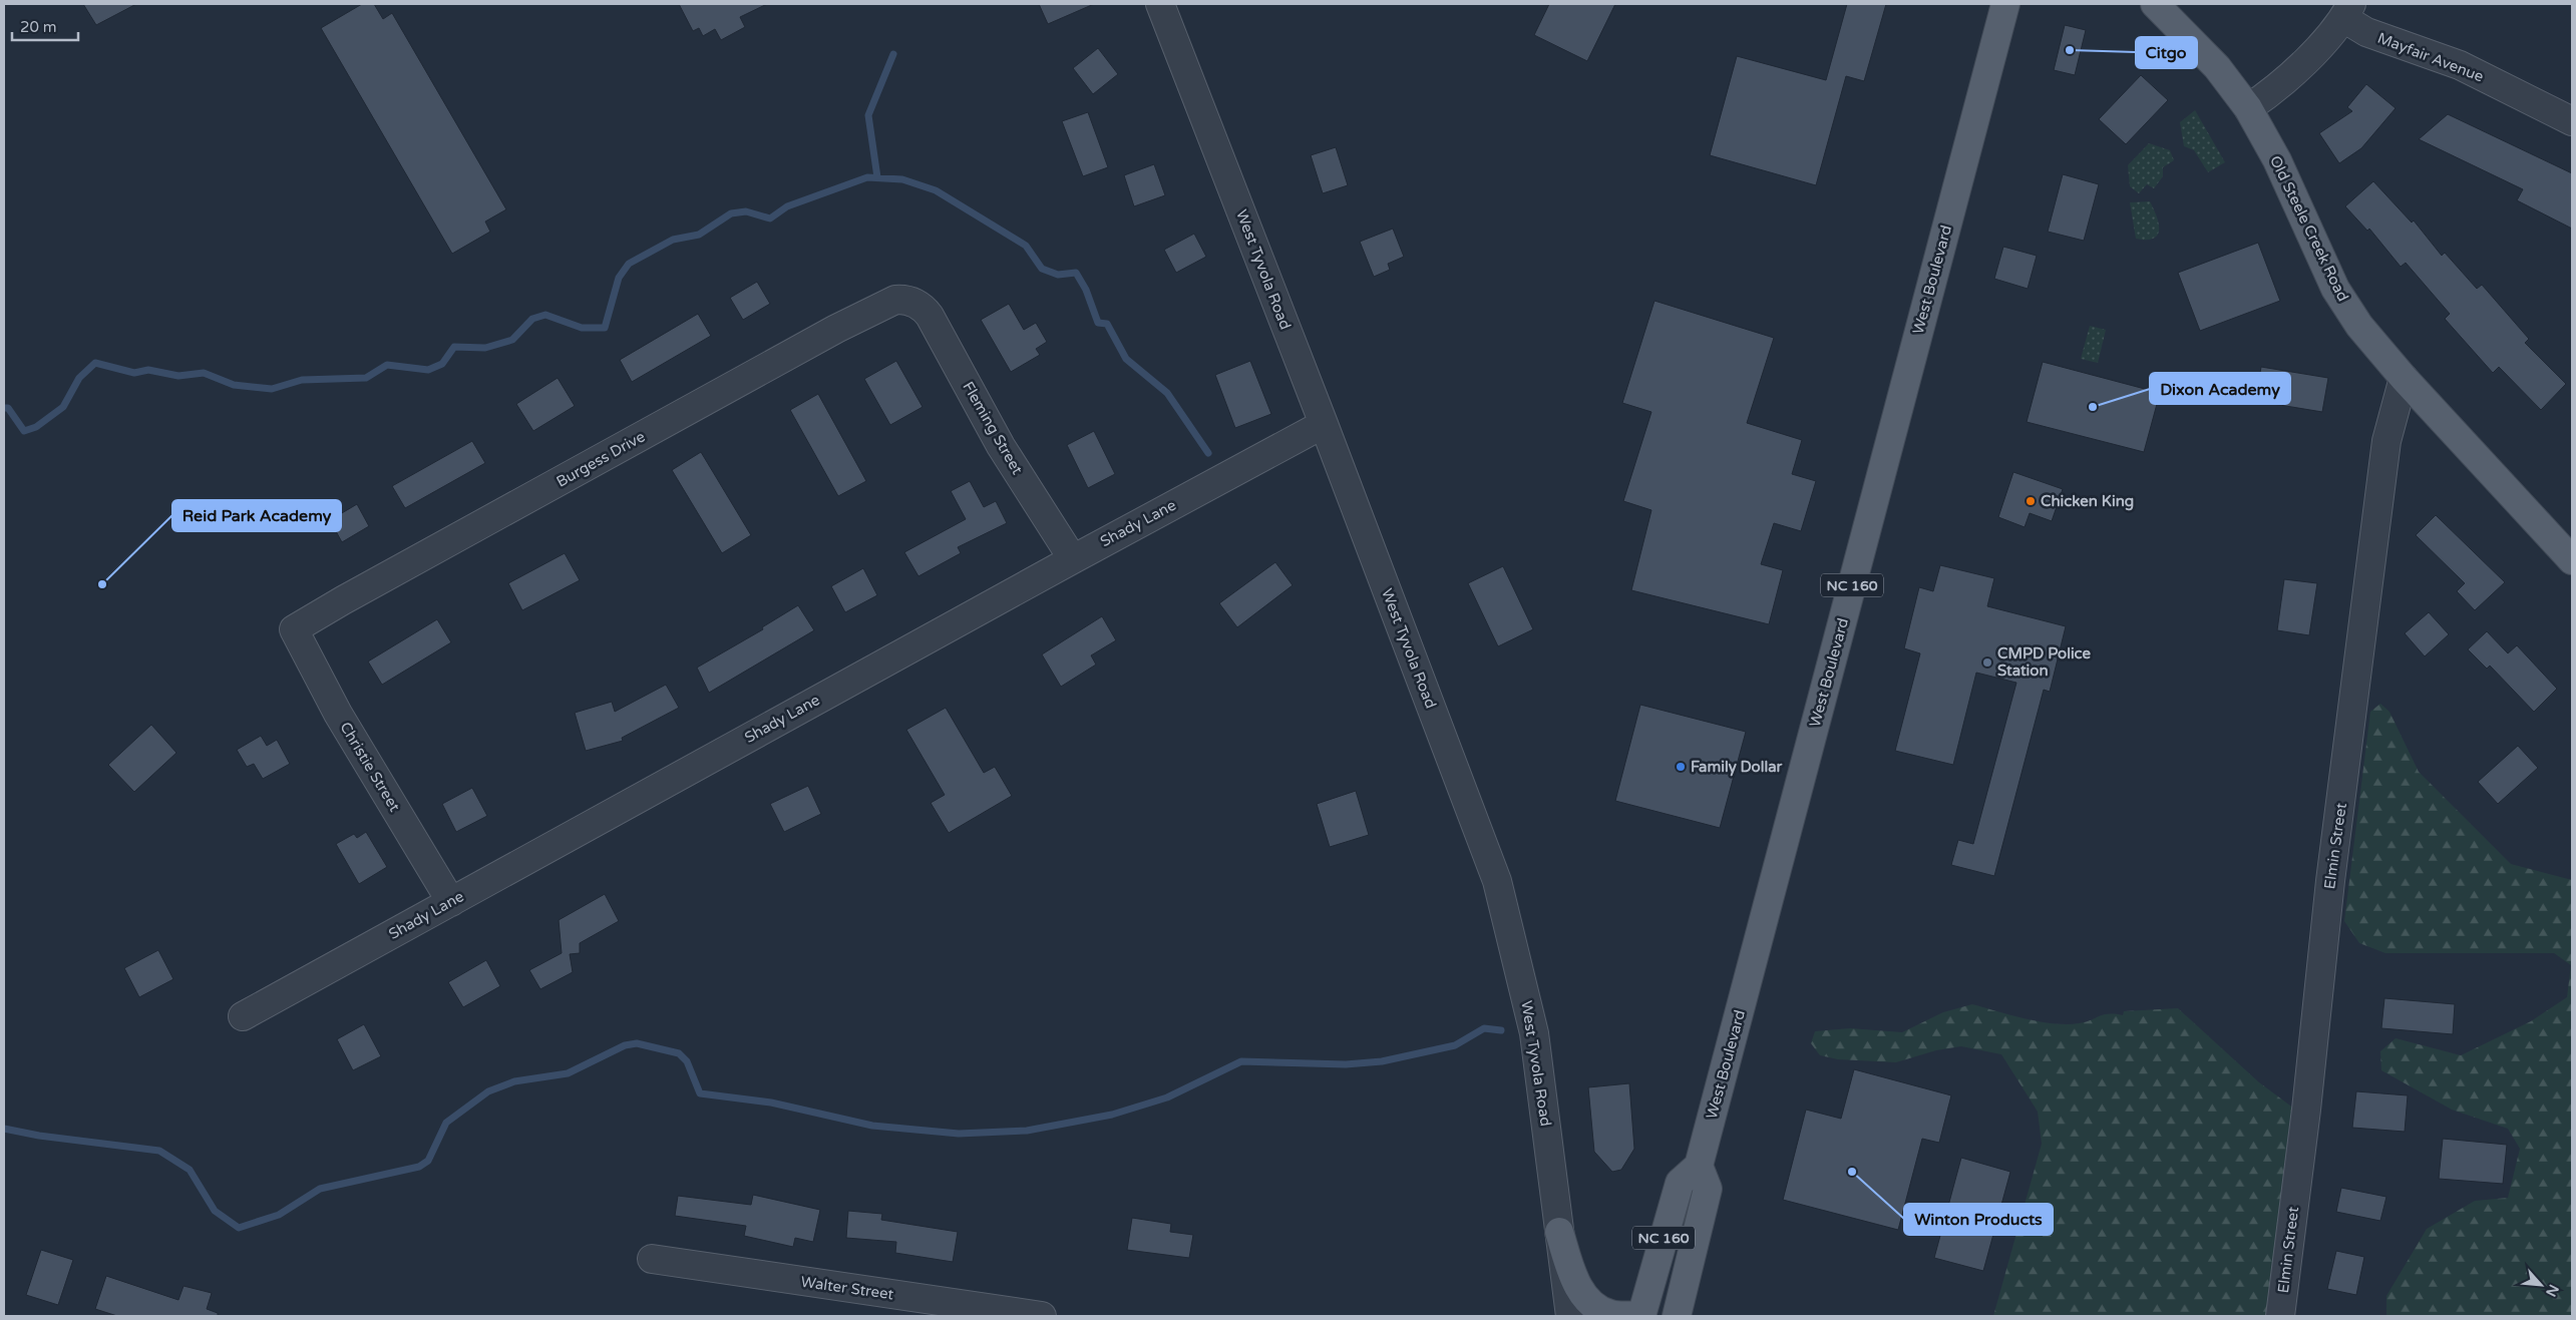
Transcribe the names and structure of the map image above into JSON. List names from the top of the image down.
{
  "streets": {
    "main road": ["Old Steele Creek Road", "West Boulevard", "NC 160"],
    "street": [
      "Mayfair Avenue",
      "West Tyvola Road",
      "Fleming Street",
      "Burgess Drive",
      "Shady Lane",
      "Christie Street",
      "Elmin Street",
      "Walter Street"
    ]
  },
  "crossings": [
    ["Old Steele Creek Road", "Elmin Street"],
    ["West Tyvola Road", "Shady Lane"],
    ["West Boulevard", "NC 160"],
    ["Fleming Street", "Burgess Drive"],
    ["Fleming Street", "Shady Lane"],
    ["Burgess Drive", "Christie Street"],
    ["Shady Lane", "Christie Street"]
  ],
  "places": [
    "Citgo",
    "Dixon Academy",
    "Chicken King",
    "Reid Park Academy",
    "CMPD Police Station",
    "Family Dollar",
    "Winton Products"
  ],
  "scale_bar": "20 m",
  "north": "bottom right"
}
